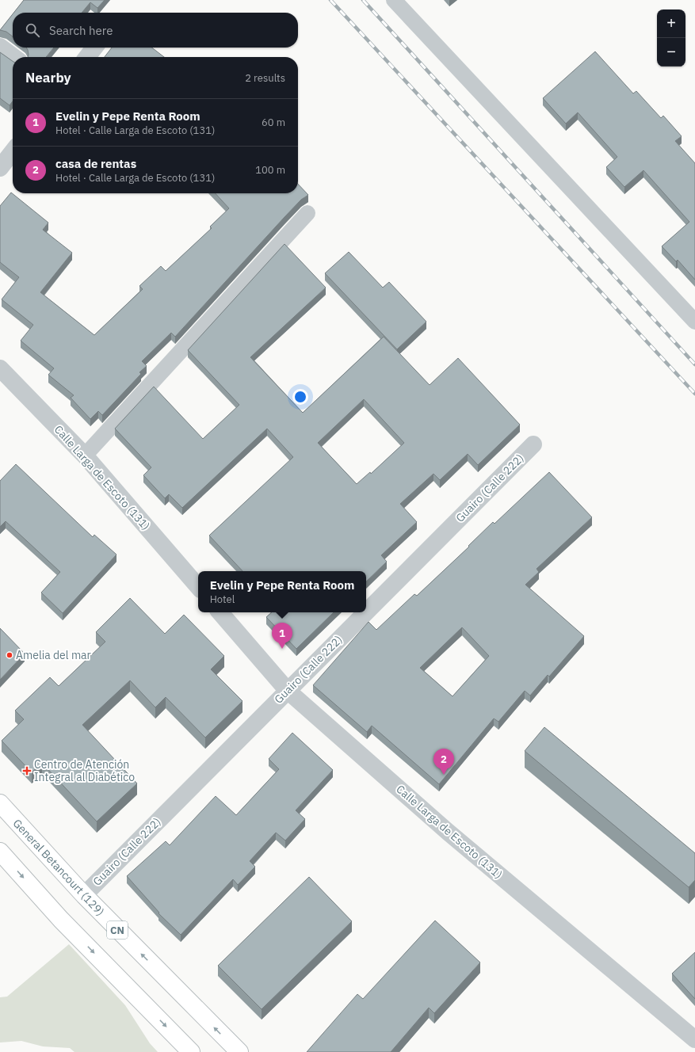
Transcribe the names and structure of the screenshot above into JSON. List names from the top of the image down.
{
  "streets": {
    "highway": ["General Betancourt (129)", "CN"],
    "street": ["Calle Larga de Escoto (131)", "Guairo (Calle 222)"]
  },
  "crossings": [
    ["Calle Larga de Escoto (131)", "Guairo (Calle 222)"],
    ["Guairo (Calle 222)", "General Betancourt (129)"]
  ],
  "places": {
    "other": ["Amelia del mar"],
    "health": ["Centro de Atención Integral al Diabético"]
  },
  "page": {
    "map_buttons": ["+", "−"],
    "search": "Search here",
    "heading": ["Nearby", "2 results"],
    "list": [
      {
        "mark": "1",
        "name": "Evelin y Pepe Renta Room",
        "note": "Hotel · Calle Larga de Escoto (131)",
        "value": "60 m"
      },
      {
        "mark": "2",
        "name": "casa de rentas",
        "note": "Hotel · Calle Larga de Escoto (131)",
        "value": "100 m"
      }
    ],
    "popup": ["Evelin y Pepe Renta Room", "Hotel"],
    "pins": ["1", "2"]
  }
}
